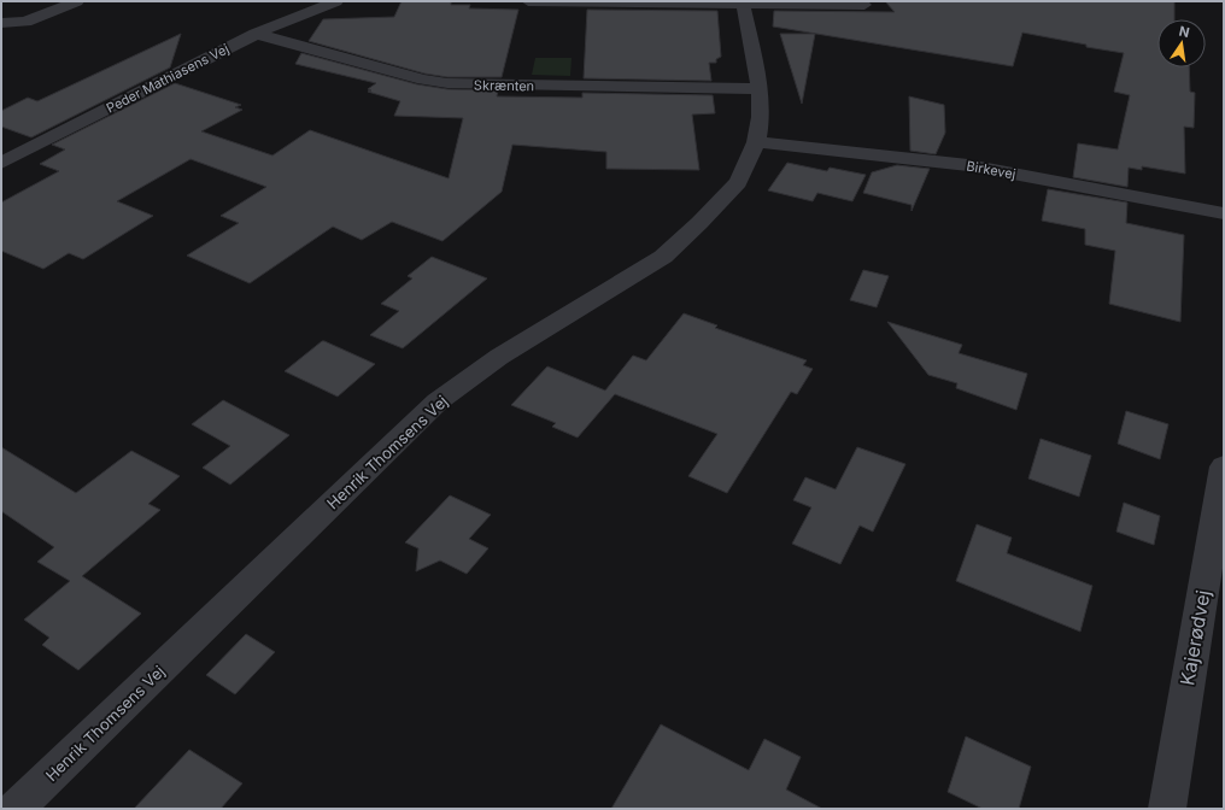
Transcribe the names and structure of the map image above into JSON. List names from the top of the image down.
{
  "streets": {
    "street": [
      "Peder Mathiasens Vej",
      "Skrænten",
      "Birkevej",
      "Henrik Thomsens Vej",
      "Kajerødvej"
    ]
  },
  "crossings": [
    ["Peder Mathiasens Vej", "Skrænten"],
    ["Skrænten", "Henrik Thomsens Vej"],
    ["Birkevej", "Henrik Thomsens Vej"]
  ],
  "north": "top"
}
